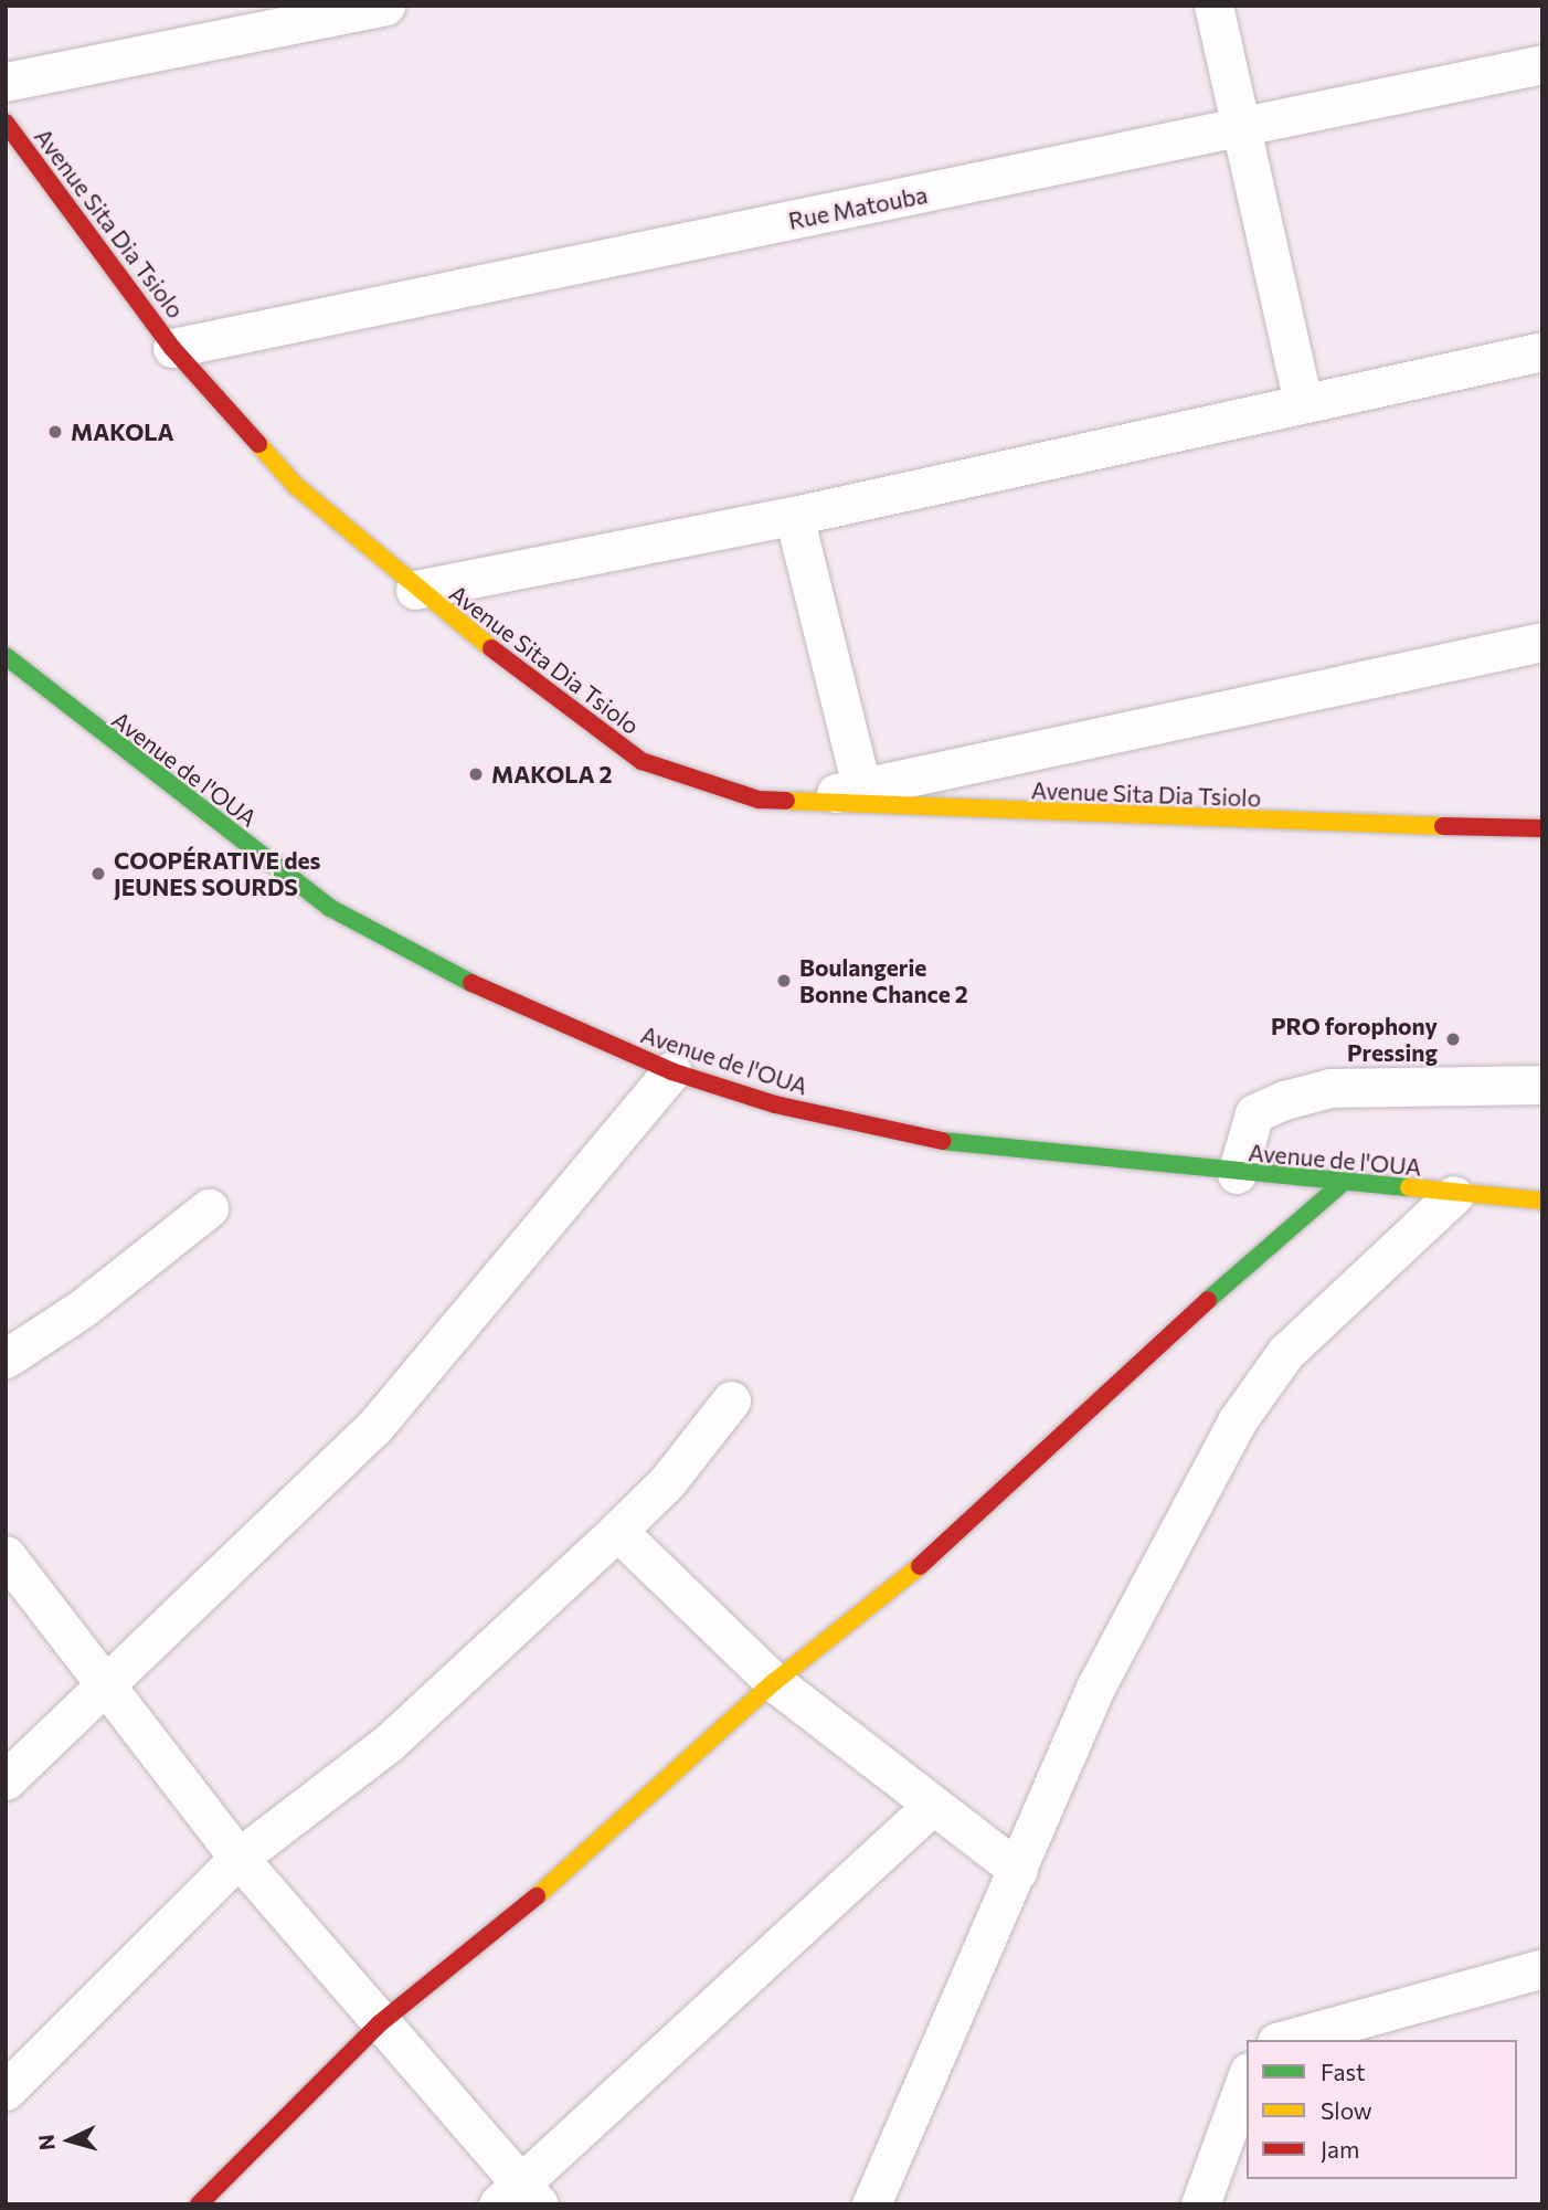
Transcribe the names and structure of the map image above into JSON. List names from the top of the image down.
{
  "streets": {
    "street": ["Rue Matouba", "Avenue Sita Dia Tsiolo", "Avenue de l'OUA"]
  },
  "crossings": [
    ["Rue Matouba", "Avenue Sita Dia Tsiolo"]
  ],
  "places": [
    "MAKOLA",
    "MAKOLA 2",
    "COOPÉRATIVE des JEUNES SOURDS",
    "Boulangerie Bonne Chance 2",
    "PRO forophony Pressing"
  ],
  "legend": ["Fast", "Slow", "Jam"],
  "north": "left"
}
